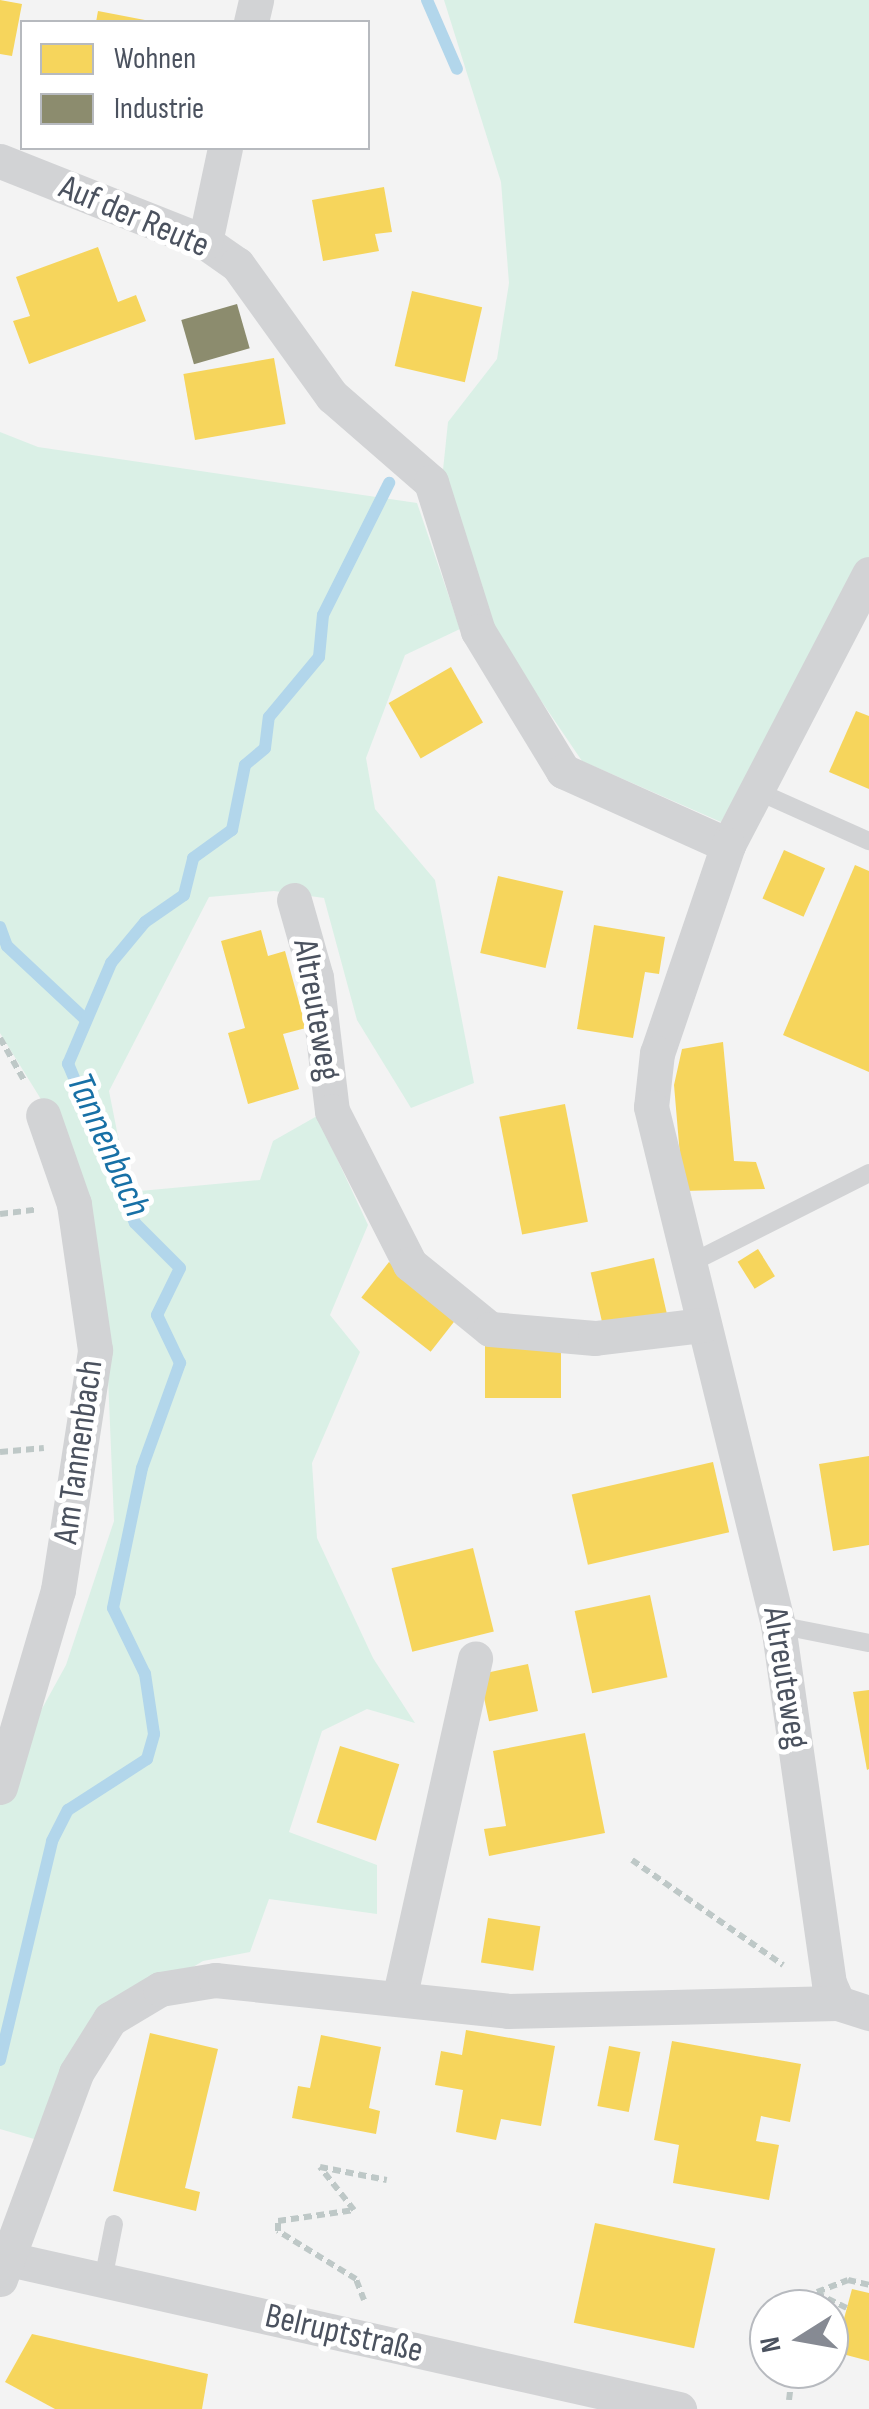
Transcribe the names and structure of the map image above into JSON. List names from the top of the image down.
{
  "streets": {
    "street": [
      "Auf der Reute",
      "Altreuteweg",
      "Am Tannenbach",
      "Belruptstraße"
    ]
  },
  "crossings": [
    ["Auf der Reute", "Altreuteweg"]
  ],
  "water": ["Tannenbach"],
  "legend": ["Wohnen", "Industrie"],
  "north": "left"
}
